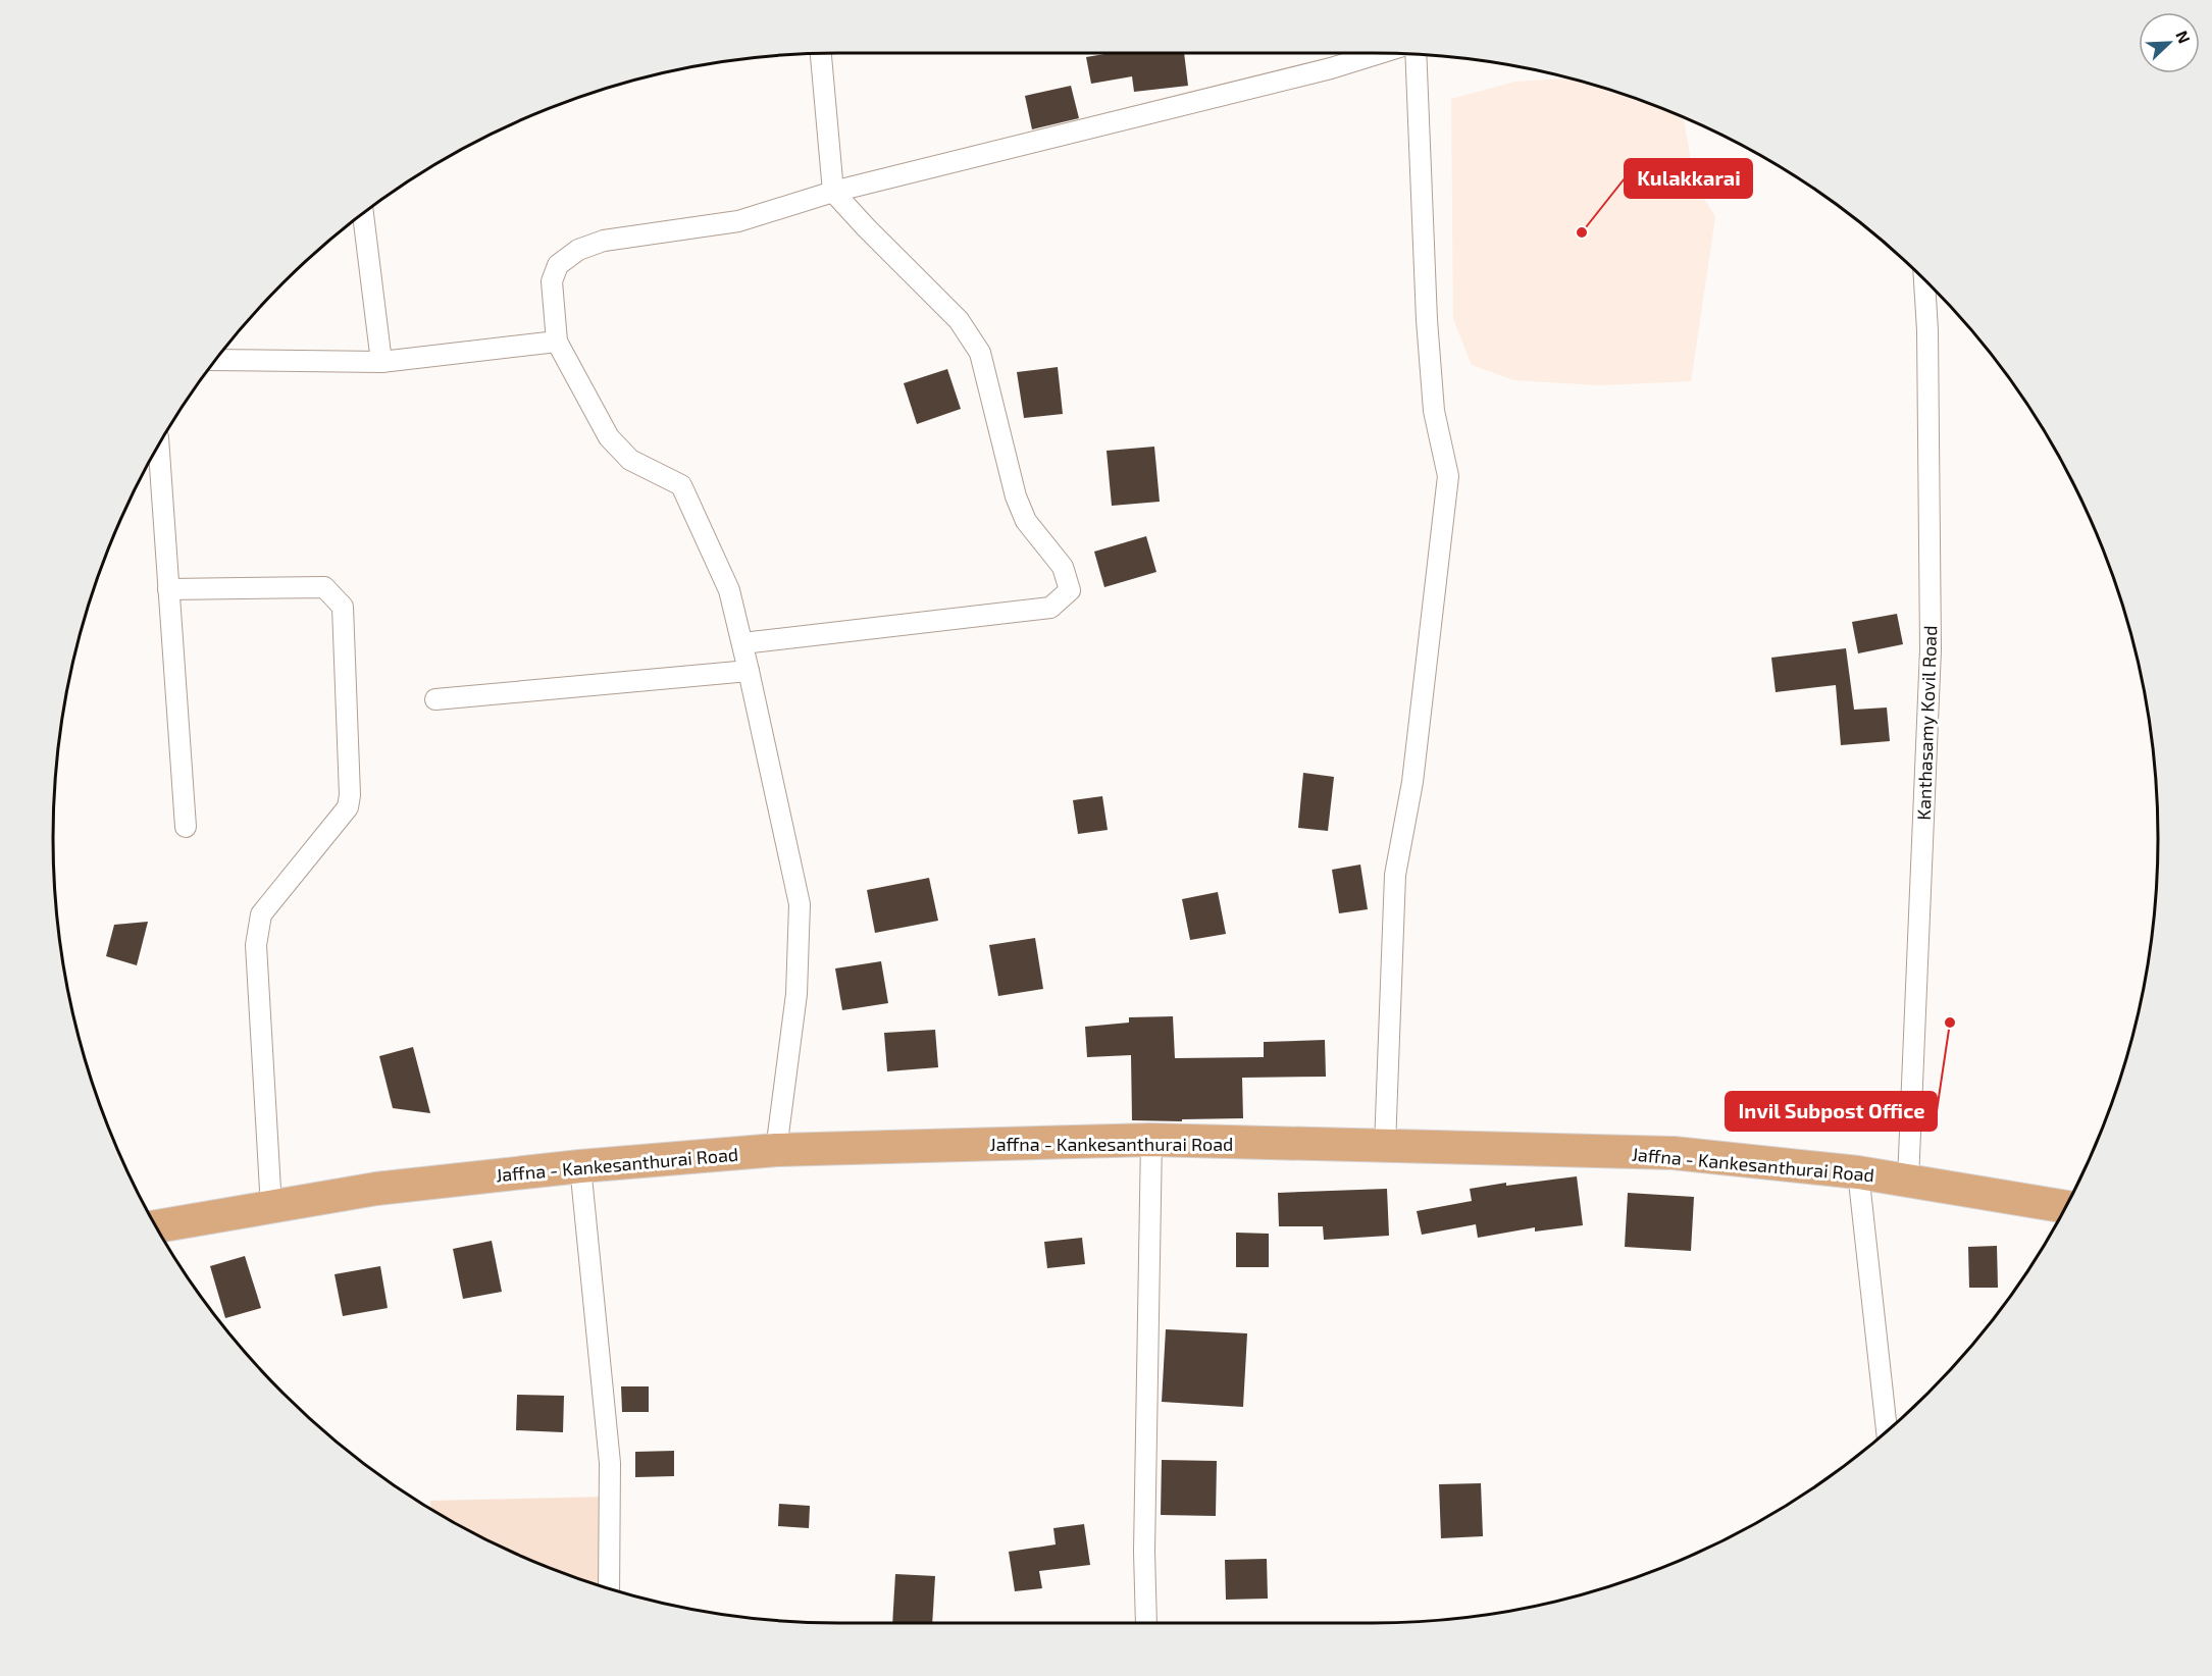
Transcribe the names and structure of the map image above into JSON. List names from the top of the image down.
{
  "streets": {
    "main road": ["Jaffna - Kankesanthurai Road"],
    "street": ["Kanthasamy Kovil Road"]
  },
  "crossings": [
    ["Kanthasamy Kovil Road", "Jaffna - Kankesanthurai Road"]
  ],
  "places": ["Kulakkarai", "Invil Subpost Office"],
  "north": "top right"
}
